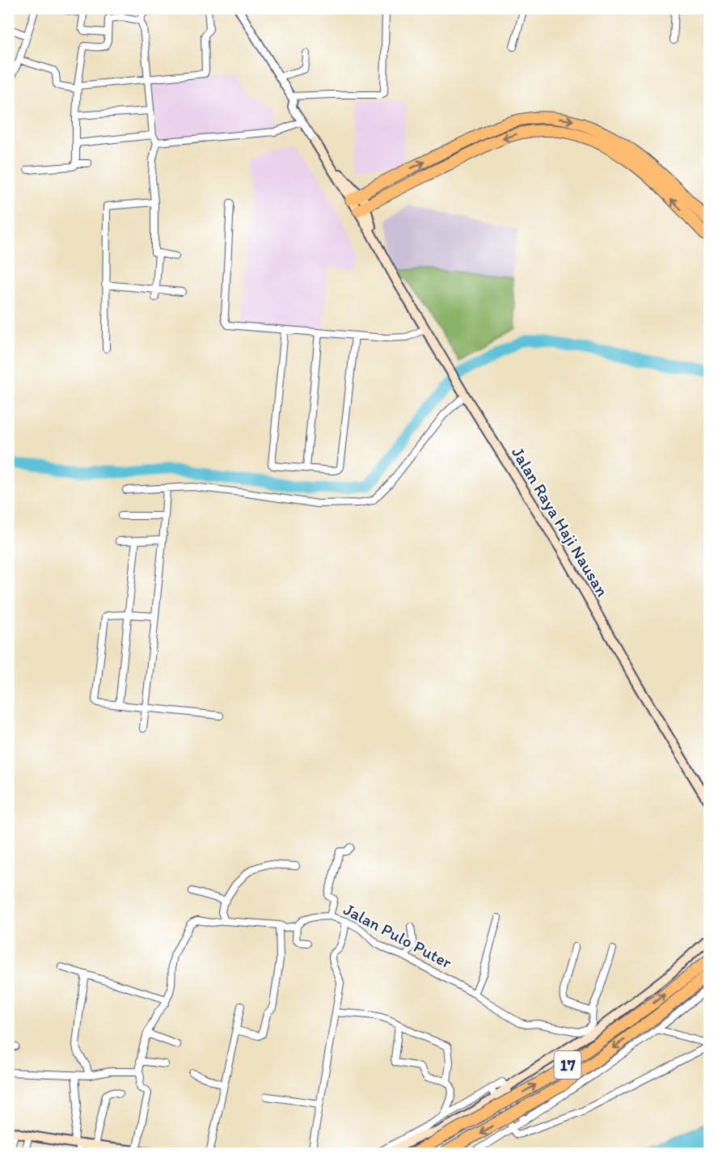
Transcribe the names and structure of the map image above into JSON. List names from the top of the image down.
{
  "streets": {
    "highway": ["17"],
    "main road": ["Jalan Raya Haji Nausan"],
    "street": ["Jalan Pulo Puter"]
  }
}
